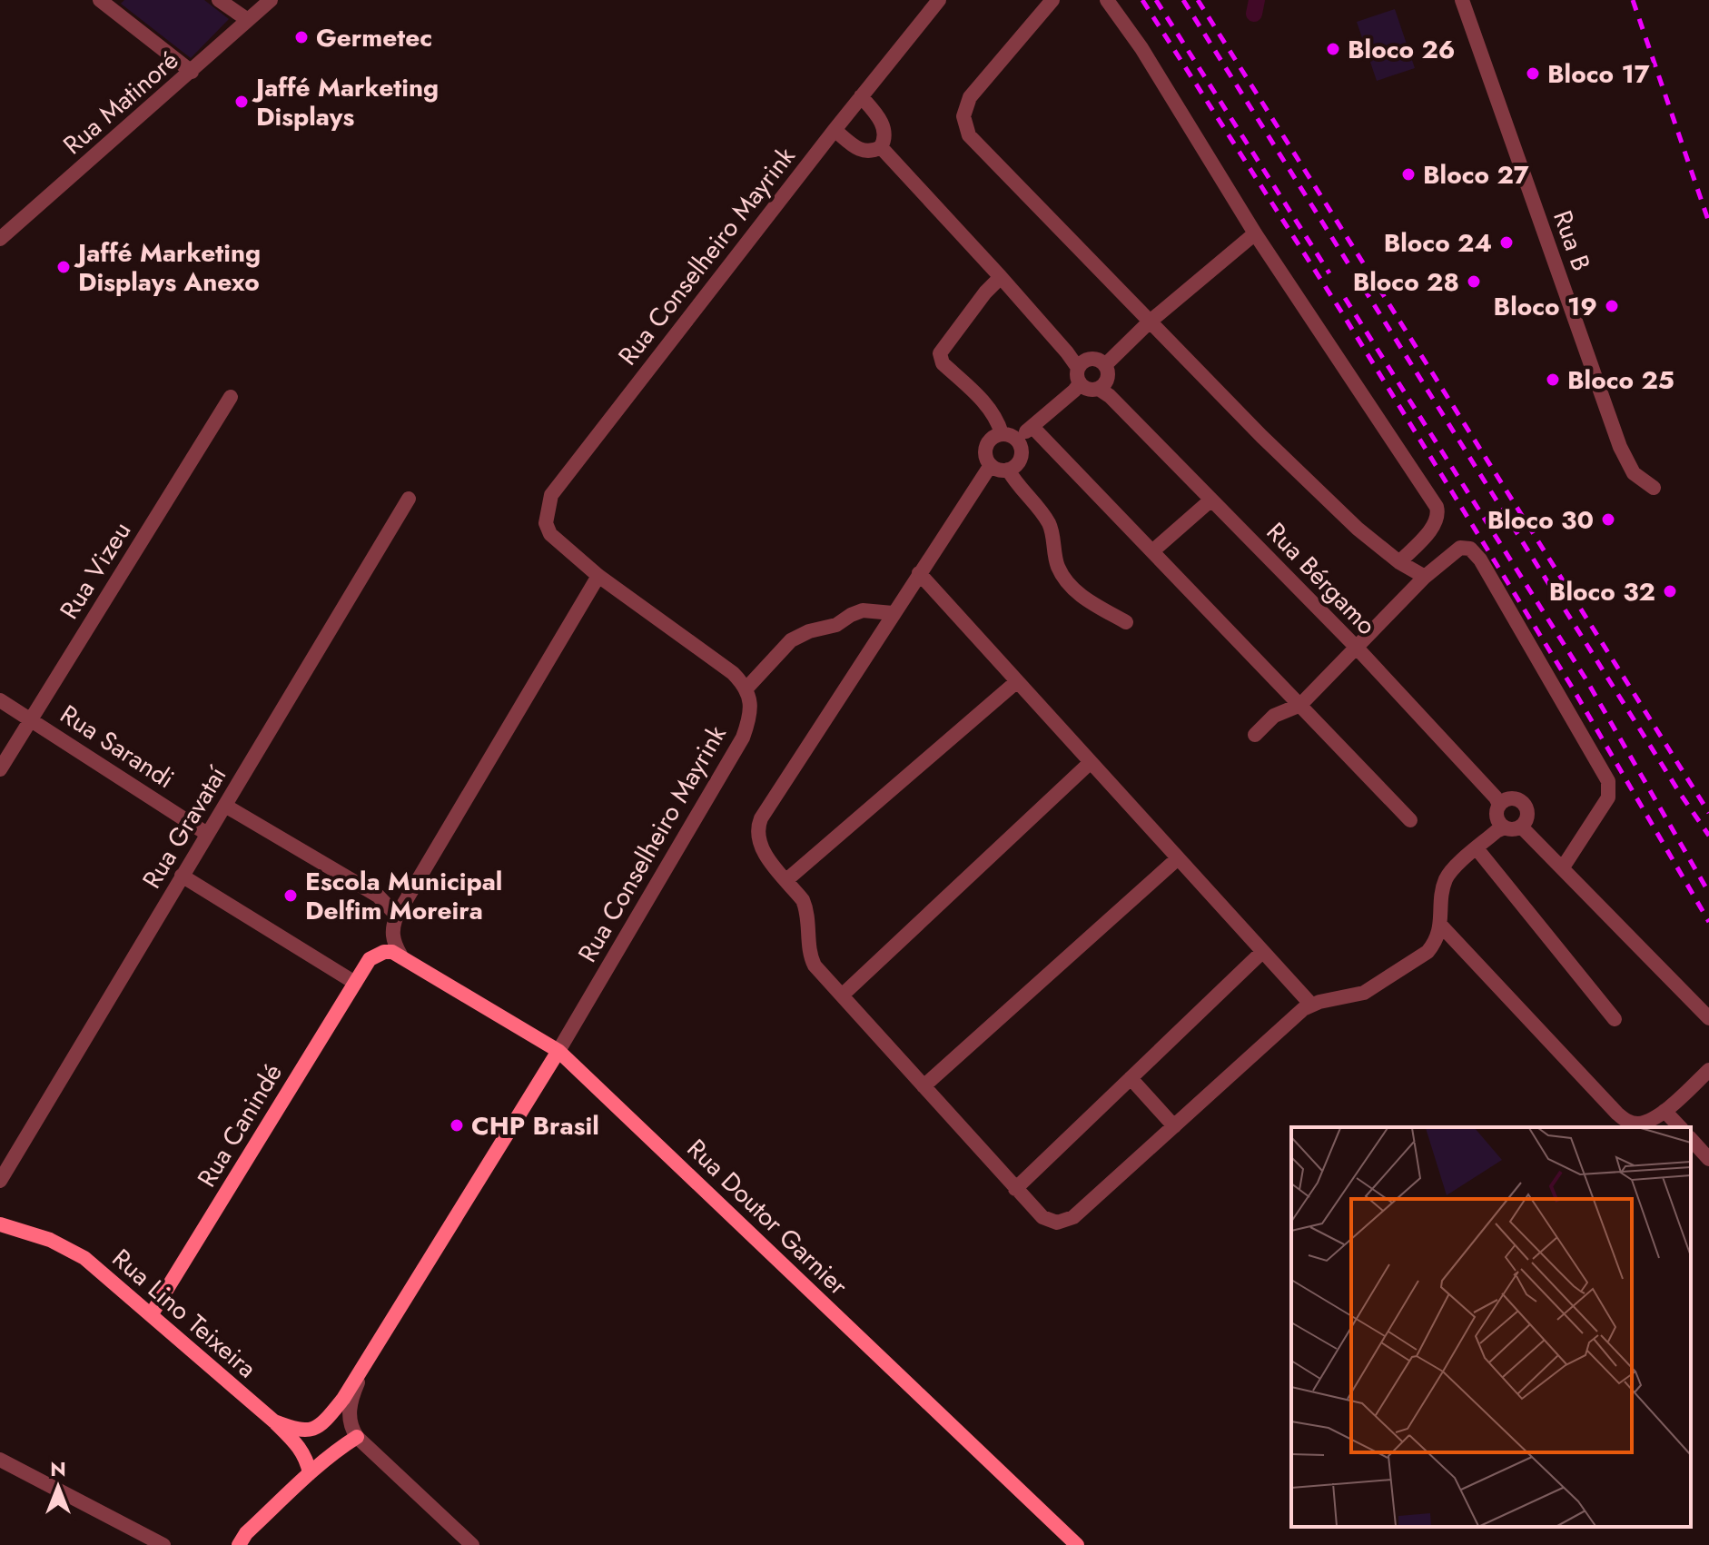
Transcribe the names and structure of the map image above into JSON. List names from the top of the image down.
{
  "streets": {
    "main road": [
      "Rua Conselheiro Mayrink",
      "Rua Canindé",
      "Rua Doutor Garnier",
      "Rua Lino Teixeira"
    ],
    "street": [
      "Rua Matinoré",
      "Rua B",
      "Rua Vizeu",
      "Rua Bérgamo",
      "Rua Sarandi",
      "Rua Gravataí"
    ]
  },
  "crossings": [
    ["Rua Conselheiro Mayrink", "Rua Doutor Garnier"],
    ["Rua Vizeu", "Rua Sarandi"],
    ["Rua Sarandi", "Rua Gravataí"],
    ["Rua Canindé", "Rua Doutor Garnier"],
    ["Rua Canindé", "Rua Lino Teixeira"]
  ],
  "places": [
    "Germetec",
    "Bloco 26",
    "Bloco 17",
    "Jaffé Marketing Displays",
    "Bloco 27",
    "Bloco 24",
    "Jaffé Marketing Displays Anexo",
    "Bloco 28",
    "Bloco 19",
    "Bloco 25",
    "Bloco 30",
    "Bloco 32",
    "Escola Municipal Delfim Moreira",
    "CHP Brasil"
  ],
  "north": "top"
}
